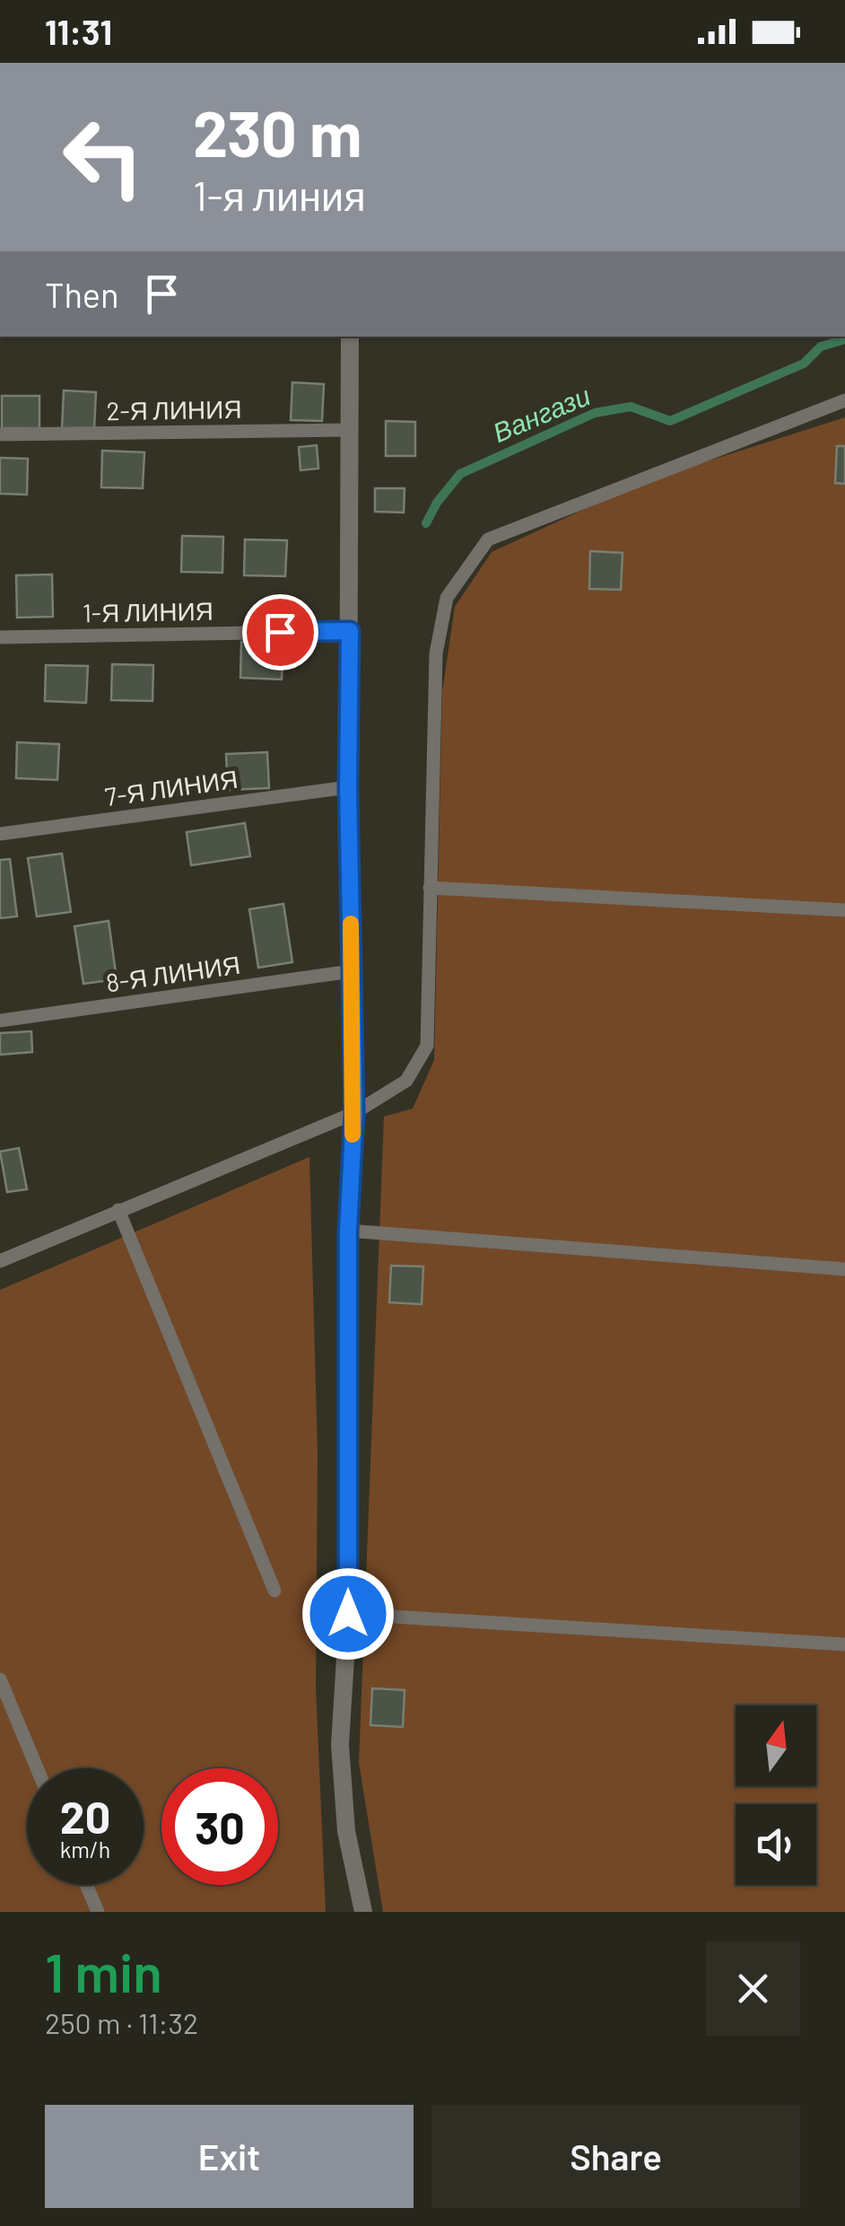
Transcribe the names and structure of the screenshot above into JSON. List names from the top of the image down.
{
  "streets": {
    "lane": [
      "2-Я ЛИНИЯ",
      "1-Я ЛИНИЯ",
      "7-Я ЛИНИЯ",
      "8-Я ЛИНИЯ"
    ]
  },
  "water": ["Вангази"],
  "north": "top",
  "page": {
    "status": "11:31",
    "turn": ["230 m", "1-я линия"],
    "then": "Then",
    "speed": "20 km/h",
    "limit": "30",
    "heading": ["1 min", "250 m · 11:32"],
    "buttons": ["Exit", "Share"]
  }
}
